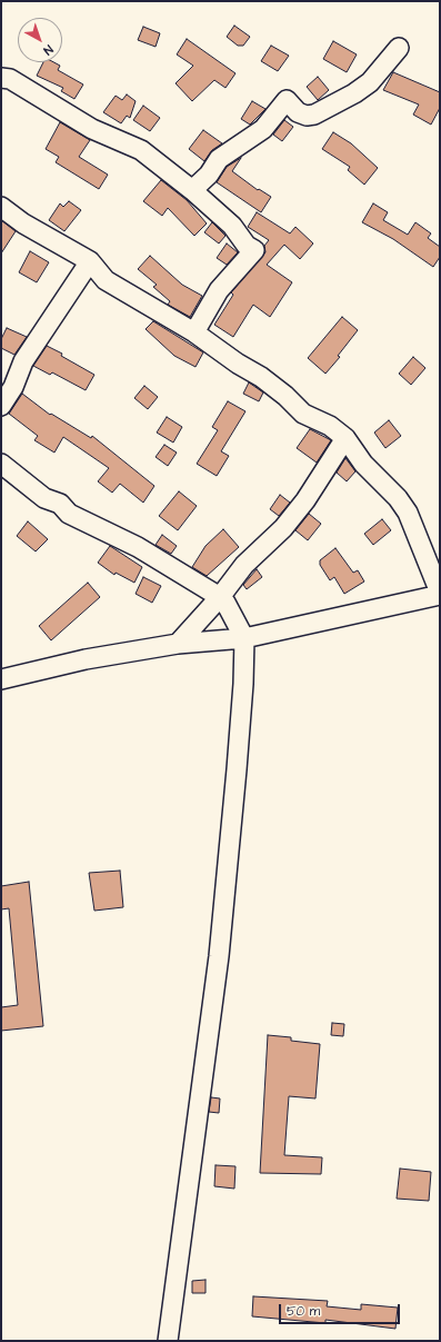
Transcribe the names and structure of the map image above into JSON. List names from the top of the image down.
{
  "scale_bar": "50 m",
  "north": "bottom right"
}
